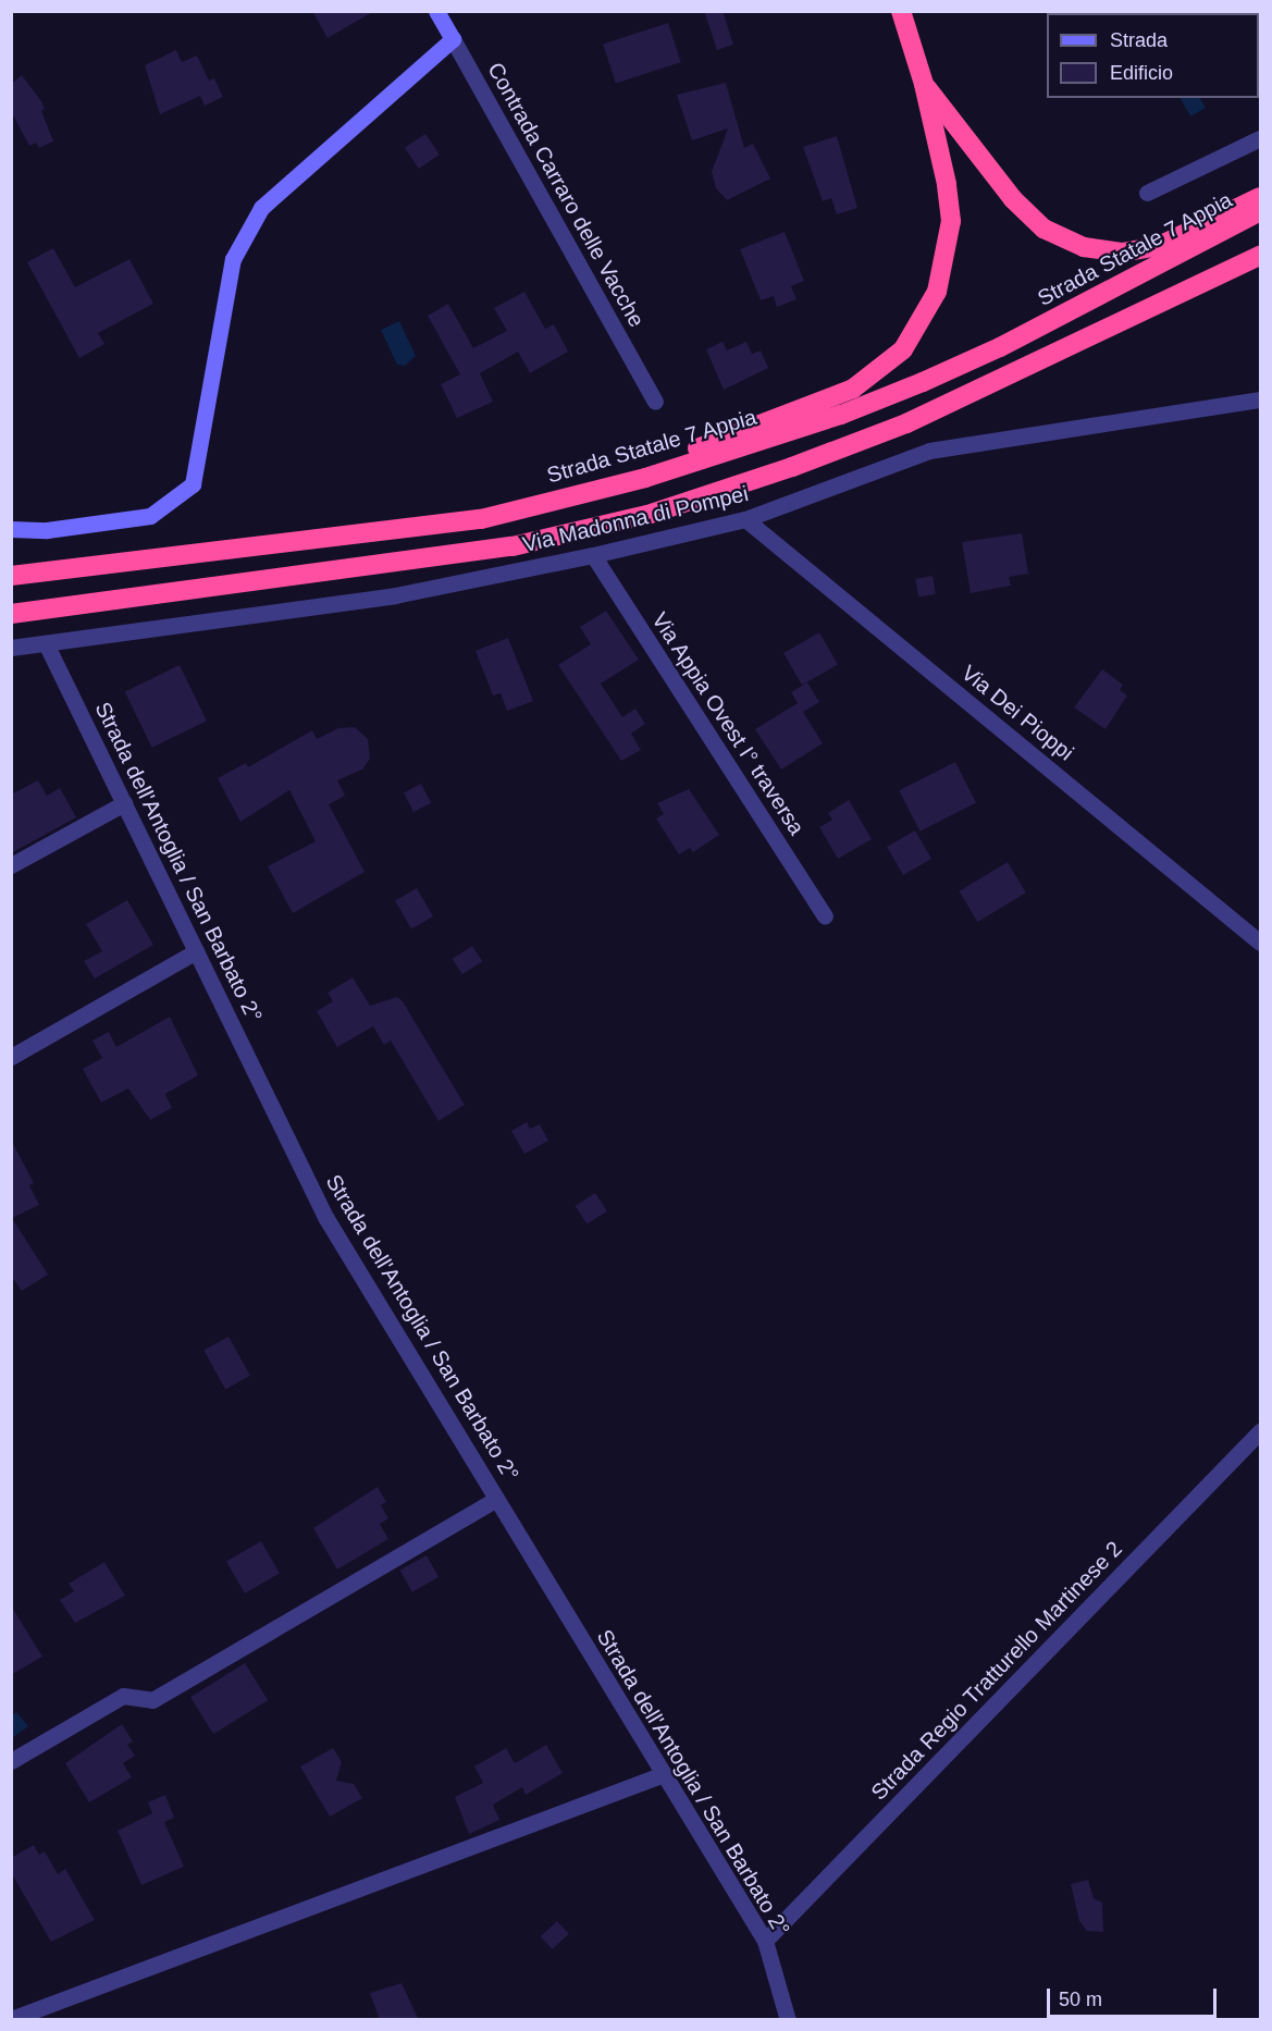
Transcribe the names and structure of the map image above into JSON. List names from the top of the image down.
{
  "streets": {
    "highway": ["Strada Statale 7 Appia"],
    "street": [
      "Contrada Carraro delle Vacche",
      "Via Madonna di Pompei",
      "Via Dei Pioppi",
      "Via Appia Ovest I° traversa",
      "Strada dell'Antoglia / San Barbato 2°",
      "Strada Regio Tratturello Martinese 2"
    ]
  },
  "crossings": [
    ["Via Madonna di Pompei", "Via Dei Pioppi"],
    ["Via Madonna di Pompei", "Via Appia Ovest I° traversa"],
    ["Via Madonna di Pompei", "Strada dell'Antoglia / San Barbato 2°"],
    ["Strada dell'Antoglia / San Barbato 2°", "Strada Regio Tratturello Martinese 2"]
  ],
  "legend": ["Strada", "Edificio"],
  "scale_bar": "50 m"
}
